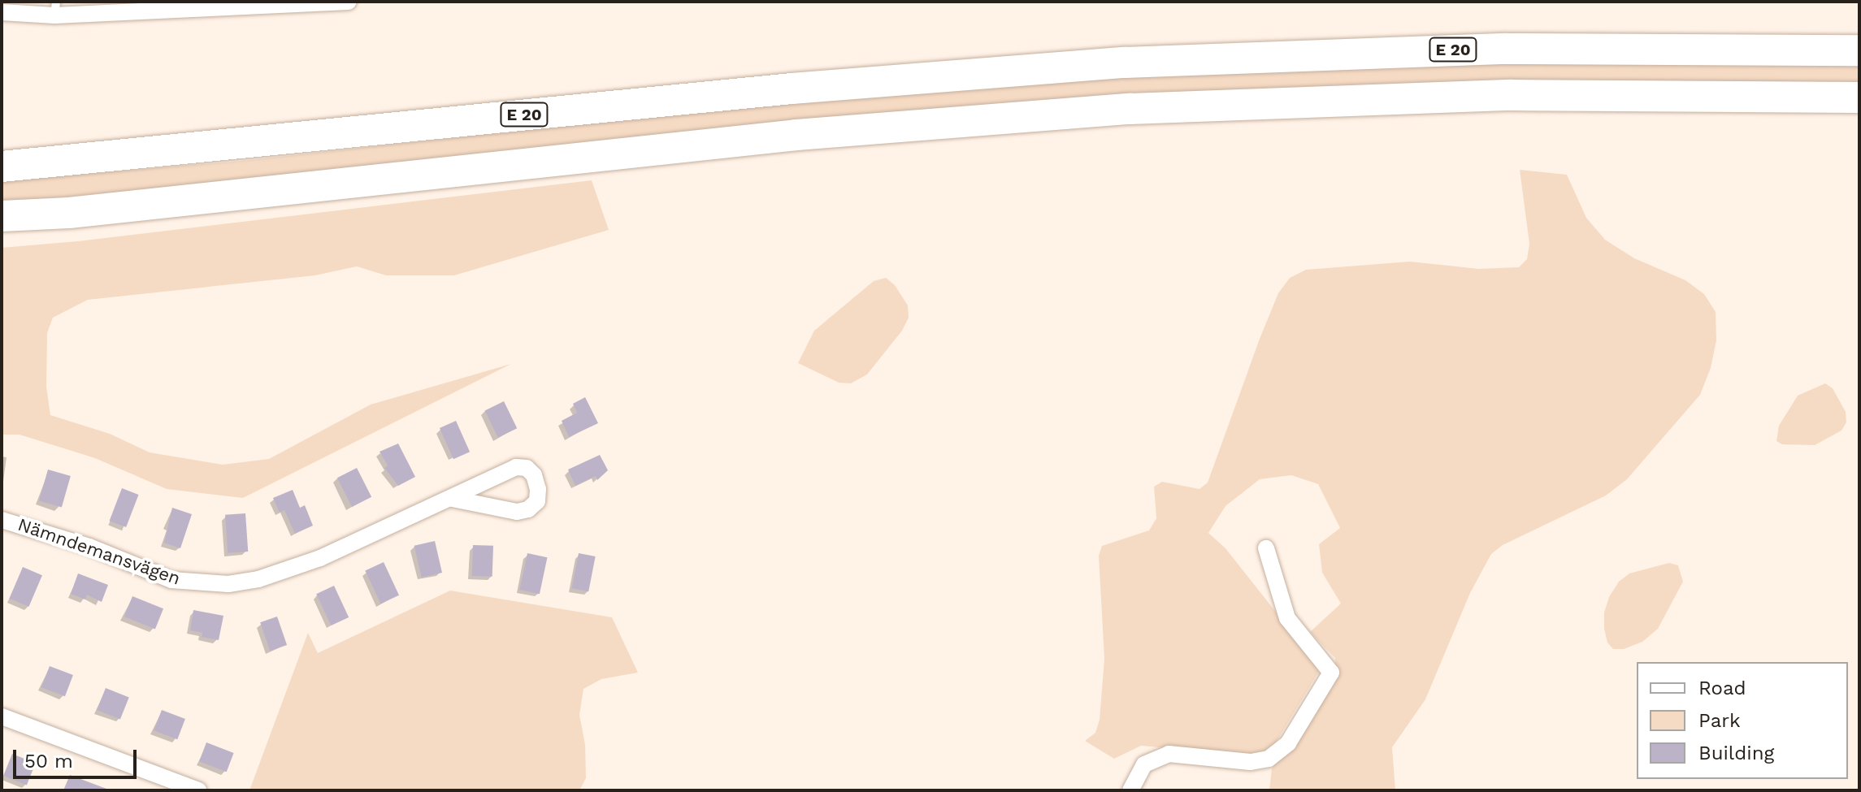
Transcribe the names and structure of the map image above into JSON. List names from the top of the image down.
{
  "streets": {
    "highway": ["E 20"],
    "street": ["Nämndemansvägen"]
  },
  "legend": ["Road", "Park", "Building"],
  "scale_bar": "50 m"
}
